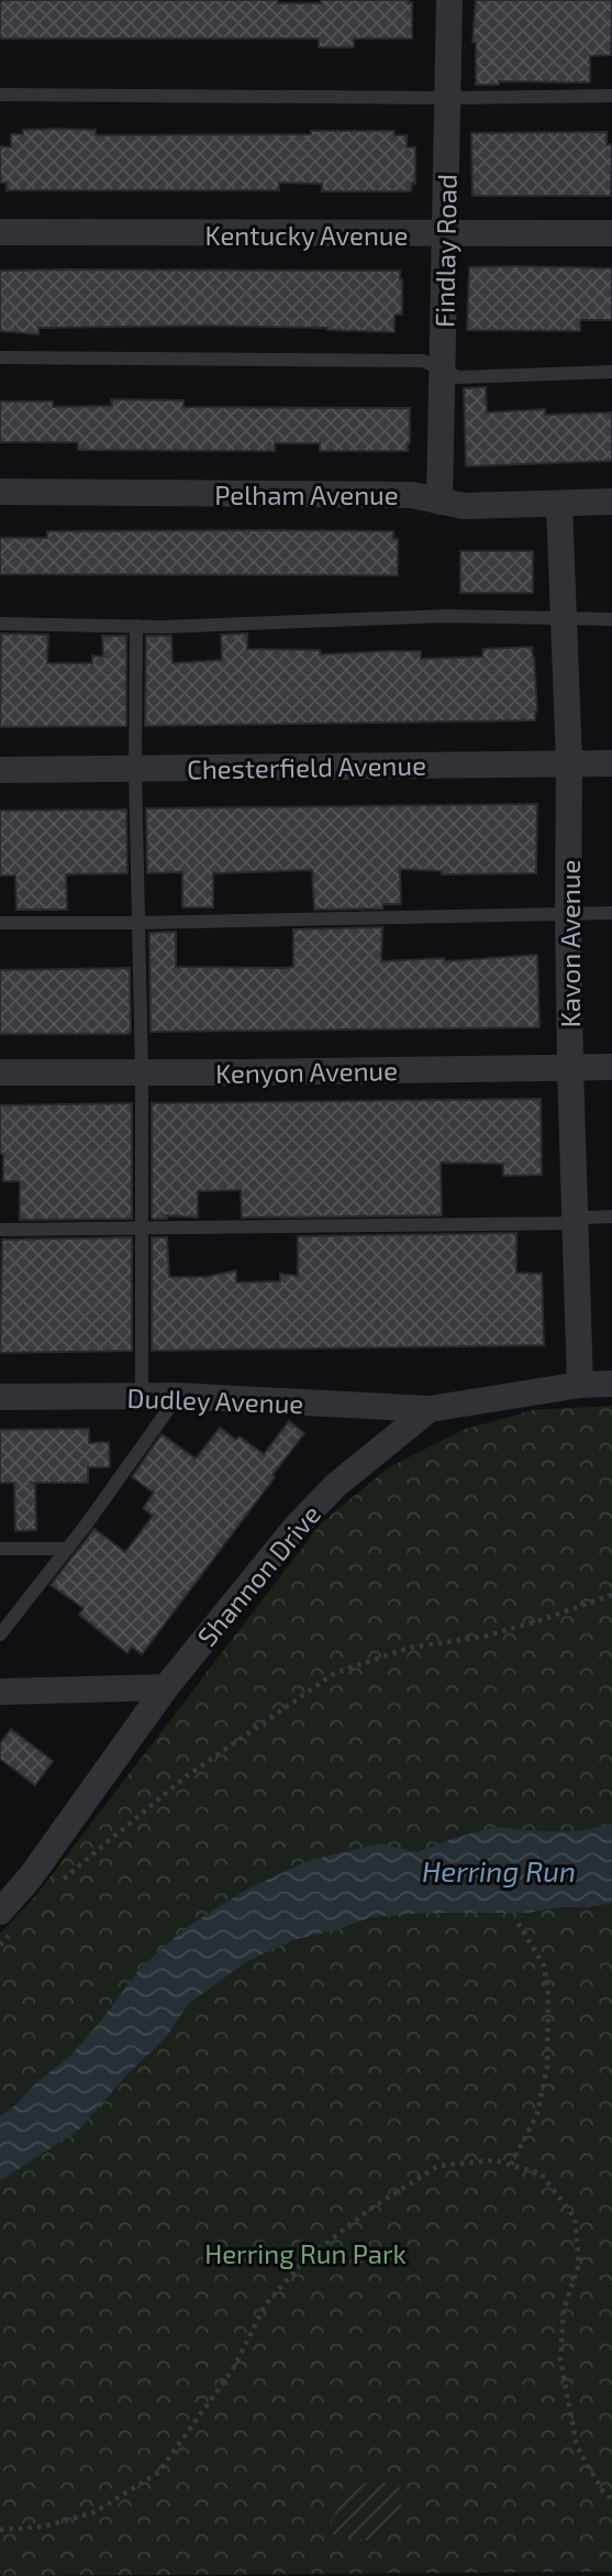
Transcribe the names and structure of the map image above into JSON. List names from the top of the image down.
{
  "streets": {
    "street": [
      "Kentucky Avenue",
      "Findlay Road",
      "Pelham Avenue",
      "Chesterfield Avenue",
      "Kavon Avenue",
      "Kenyon Avenue",
      "Dudley Avenue",
      "Shannon Drive"
    ]
  },
  "crossings": [
    ["Kentucky Avenue", "Findlay Road"],
    ["Findlay Road", "Pelham Avenue"],
    ["Pelham Avenue", "Kavon Avenue"],
    ["Chesterfield Avenue", "Kavon Avenue"],
    ["Kavon Avenue", "Kenyon Avenue"],
    ["Kavon Avenue", "Shannon Drive"],
    ["Dudley Avenue", "Shannon Drive"]
  ],
  "water": ["Herring Run"],
  "parks": ["Herring Run Park"]
}
